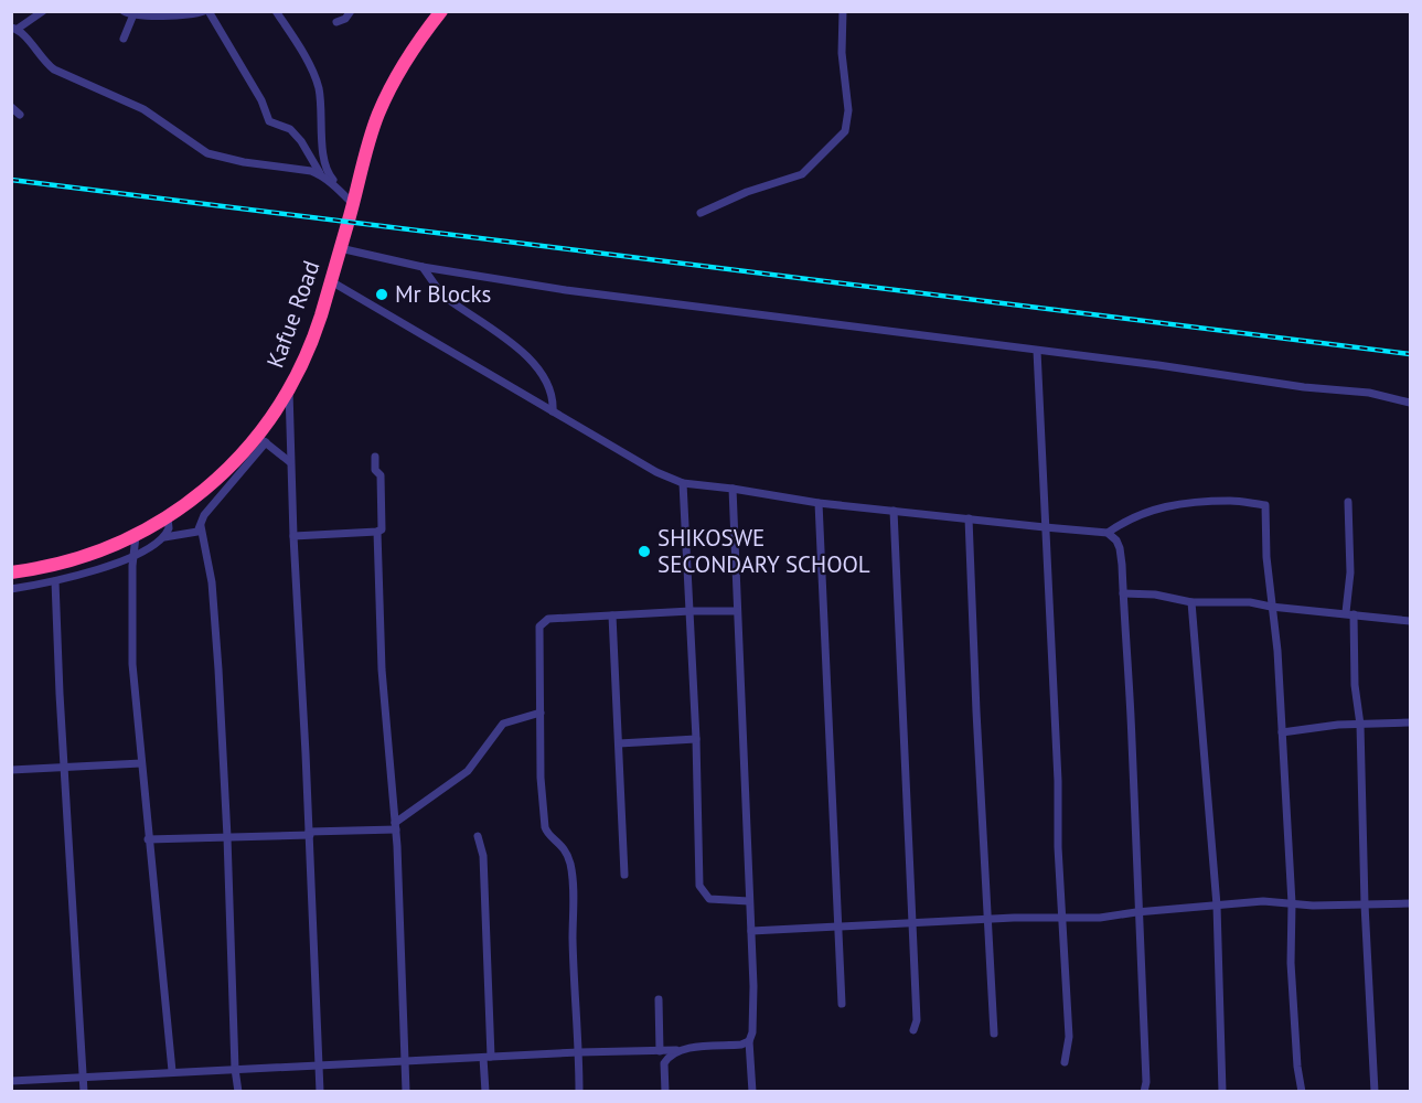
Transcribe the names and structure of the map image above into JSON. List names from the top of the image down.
{
  "streets": {
    "highway": ["Kafue Road"]
  },
  "places": ["Mr Blocks", "SHIKOSWE SECONDARY SCHOOL"]
}
